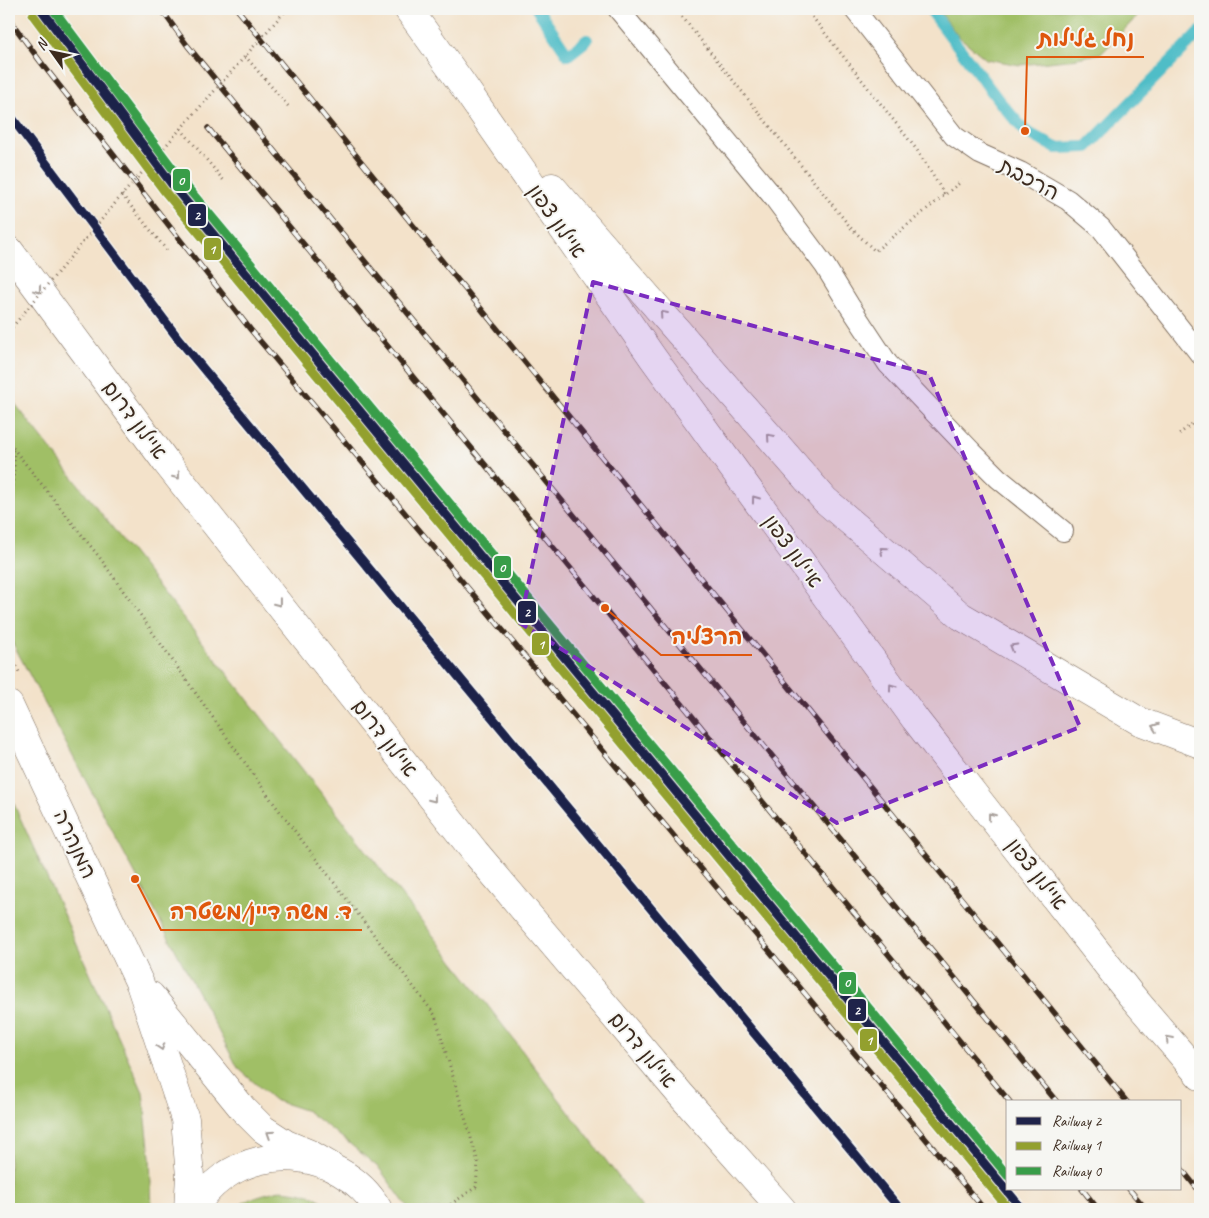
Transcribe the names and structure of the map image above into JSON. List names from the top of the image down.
{
  "streets": {
    "main road": ["איילון צפון", "איילון דרום", "המנהרה"],
    "lane": ["הרכבת"]
  },
  "one_way": ["איילון דרום"],
  "places": ["נחל גלילות", "הרצליה", "ד. משה דיין/משטרה"],
  "lines": ["rail line 2", "rail line 0", "rail line 1"],
  "legend": ["Railway 2", "Railway 1", "Railway 0"],
  "north": "top left"
}
